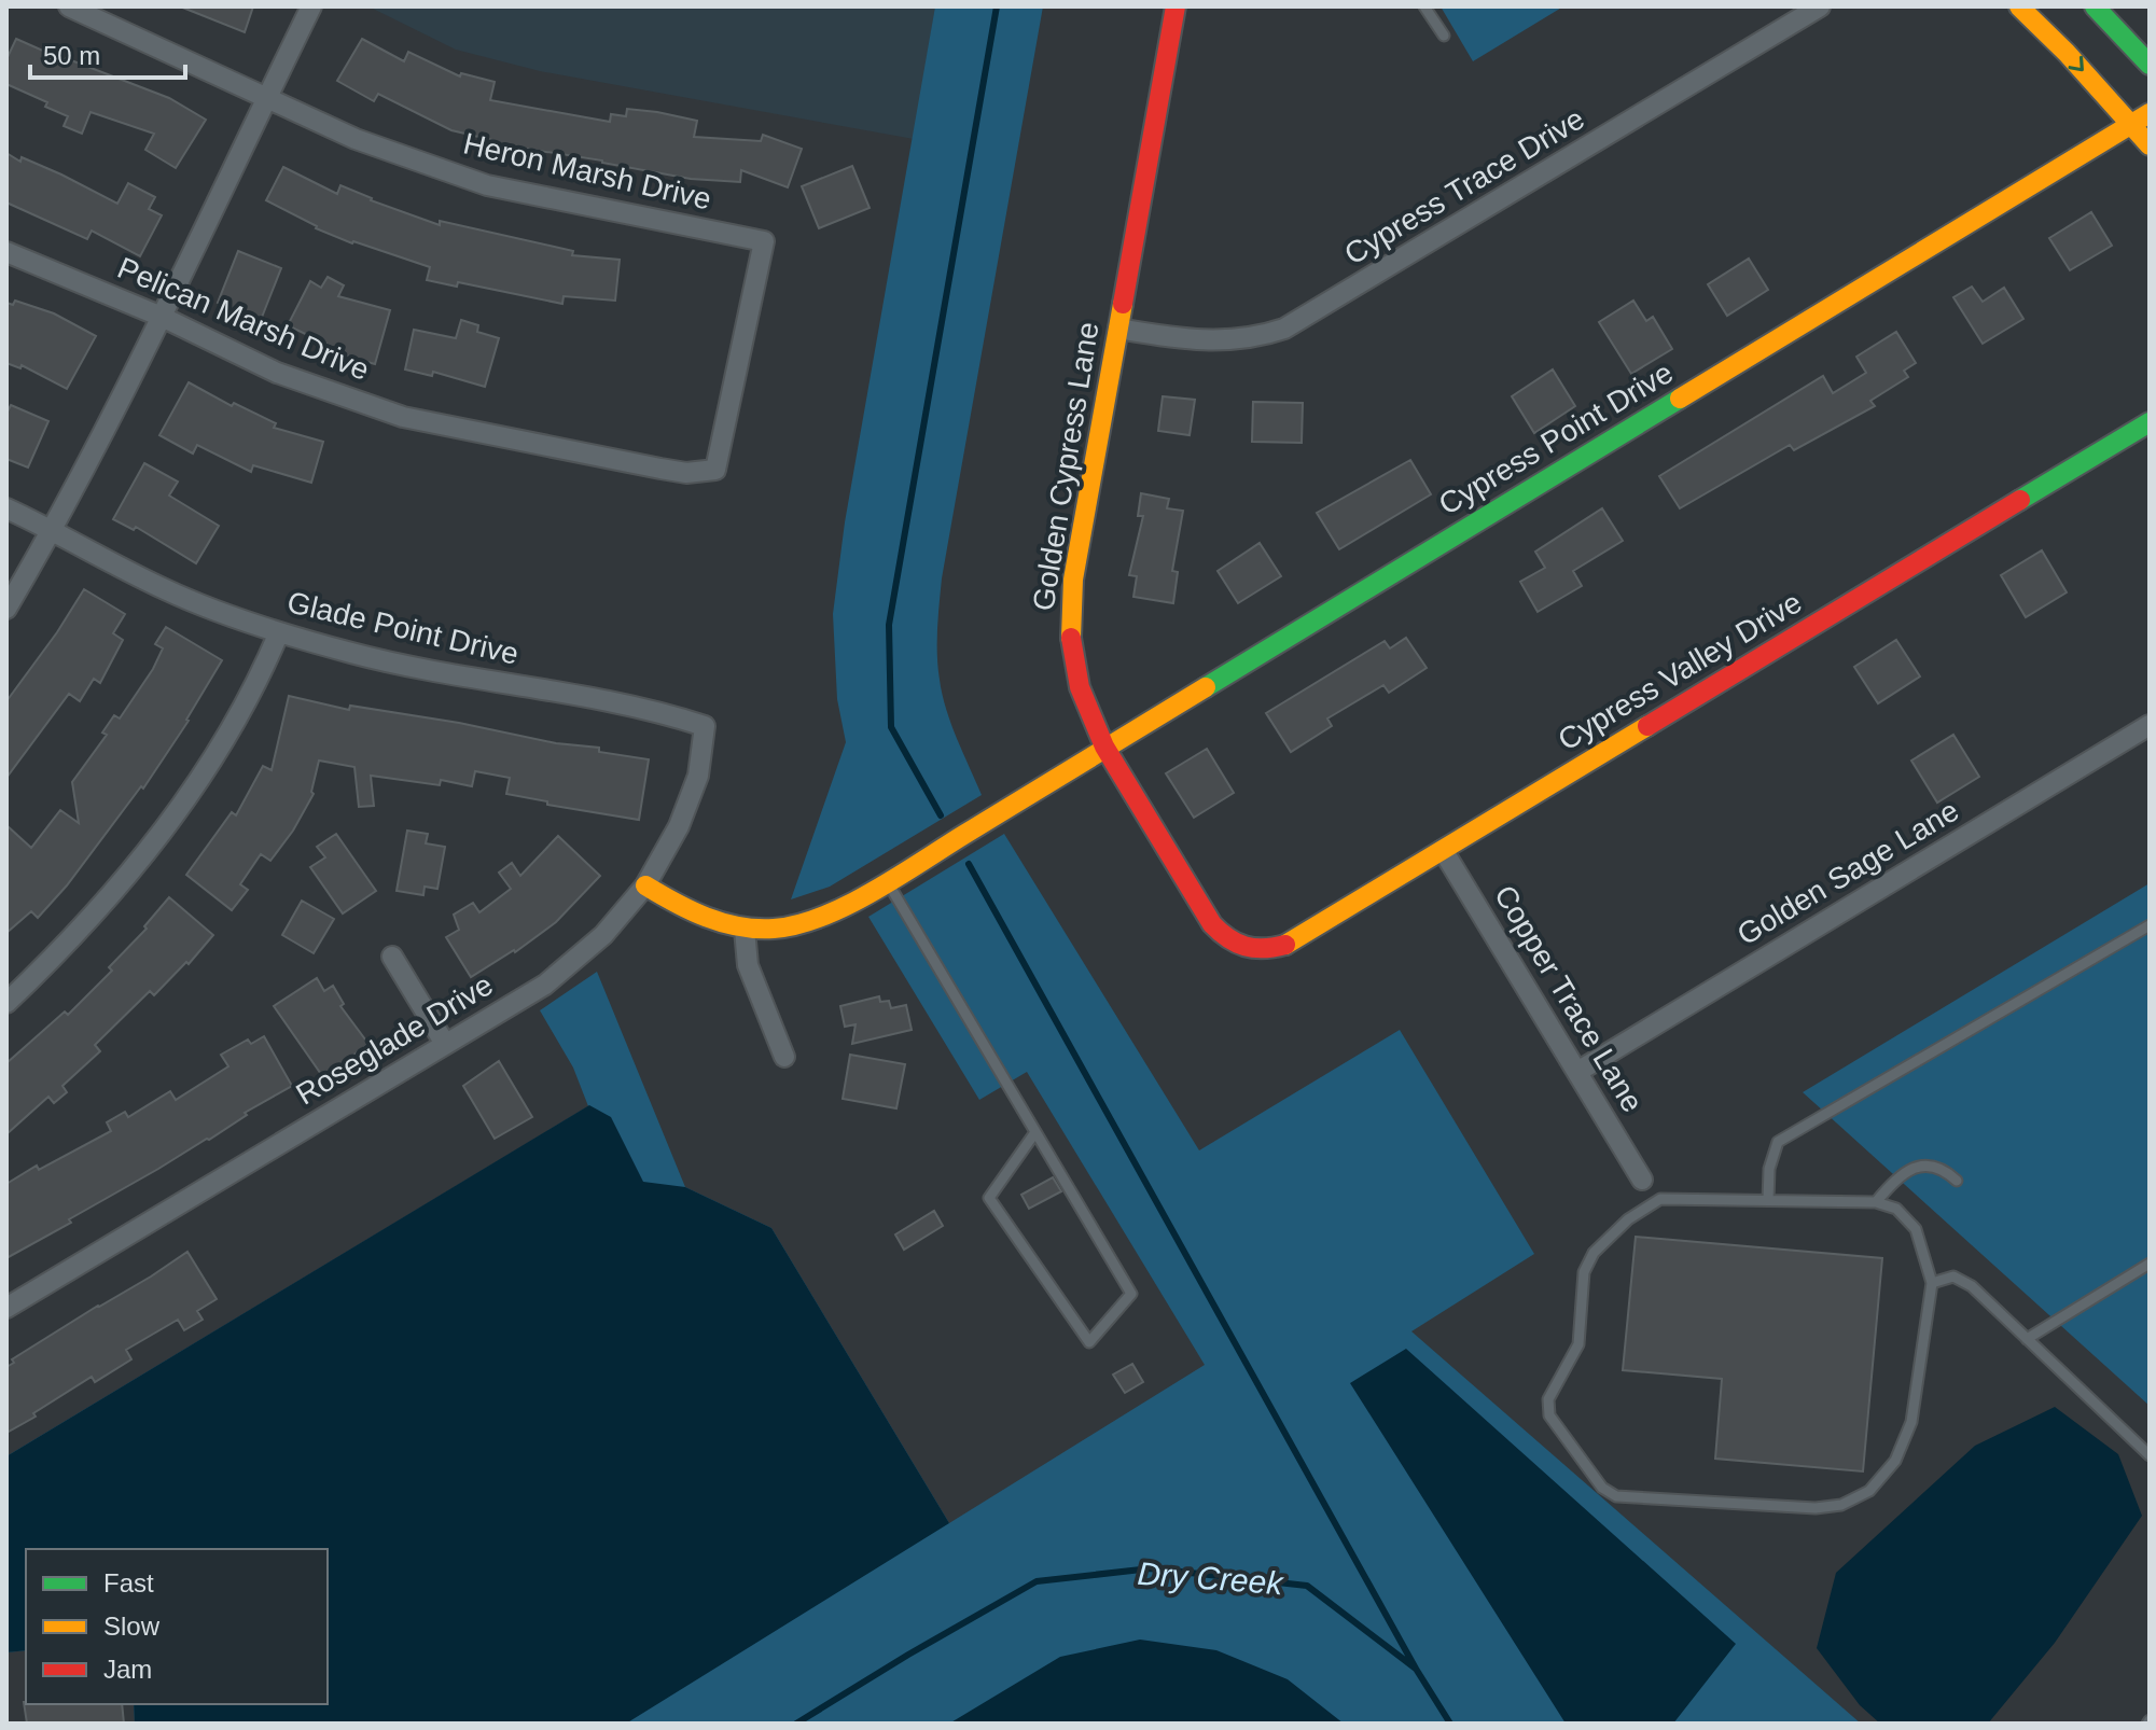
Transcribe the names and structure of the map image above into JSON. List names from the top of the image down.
{
  "streets": {
    "street": [
      "Heron Marsh Drive",
      "Cypress Trace Drive",
      "Pelican Marsh Drive",
      "Cypress Point Drive",
      "Golden Cypress Lane",
      "Glade Point Drive",
      "Cypress Valley Drive",
      "Golden Sage Lane",
      "Copper Trace Lane",
      "Roseglade Drive"
    ]
  },
  "crossings": [
    ["Heron Marsh Drive", "Pelican Marsh Drive"],
    ["Cypress Trace Drive", "Golden Cypress Lane"],
    ["Cypress Point Drive", "Golden Cypress Lane"],
    ["Golden Cypress Lane", "Cypress Valley Drive"],
    ["Glade Point Drive", "Roseglade Drive"],
    ["Cypress Valley Drive", "Copper Trace Lane"],
    ["Golden Sage Lane", "Copper Trace Lane"]
  ],
  "water": ["Dry Creek"],
  "legend": ["Fast", "Slow", "Jam"],
  "scale_bar": "50 m"
}
